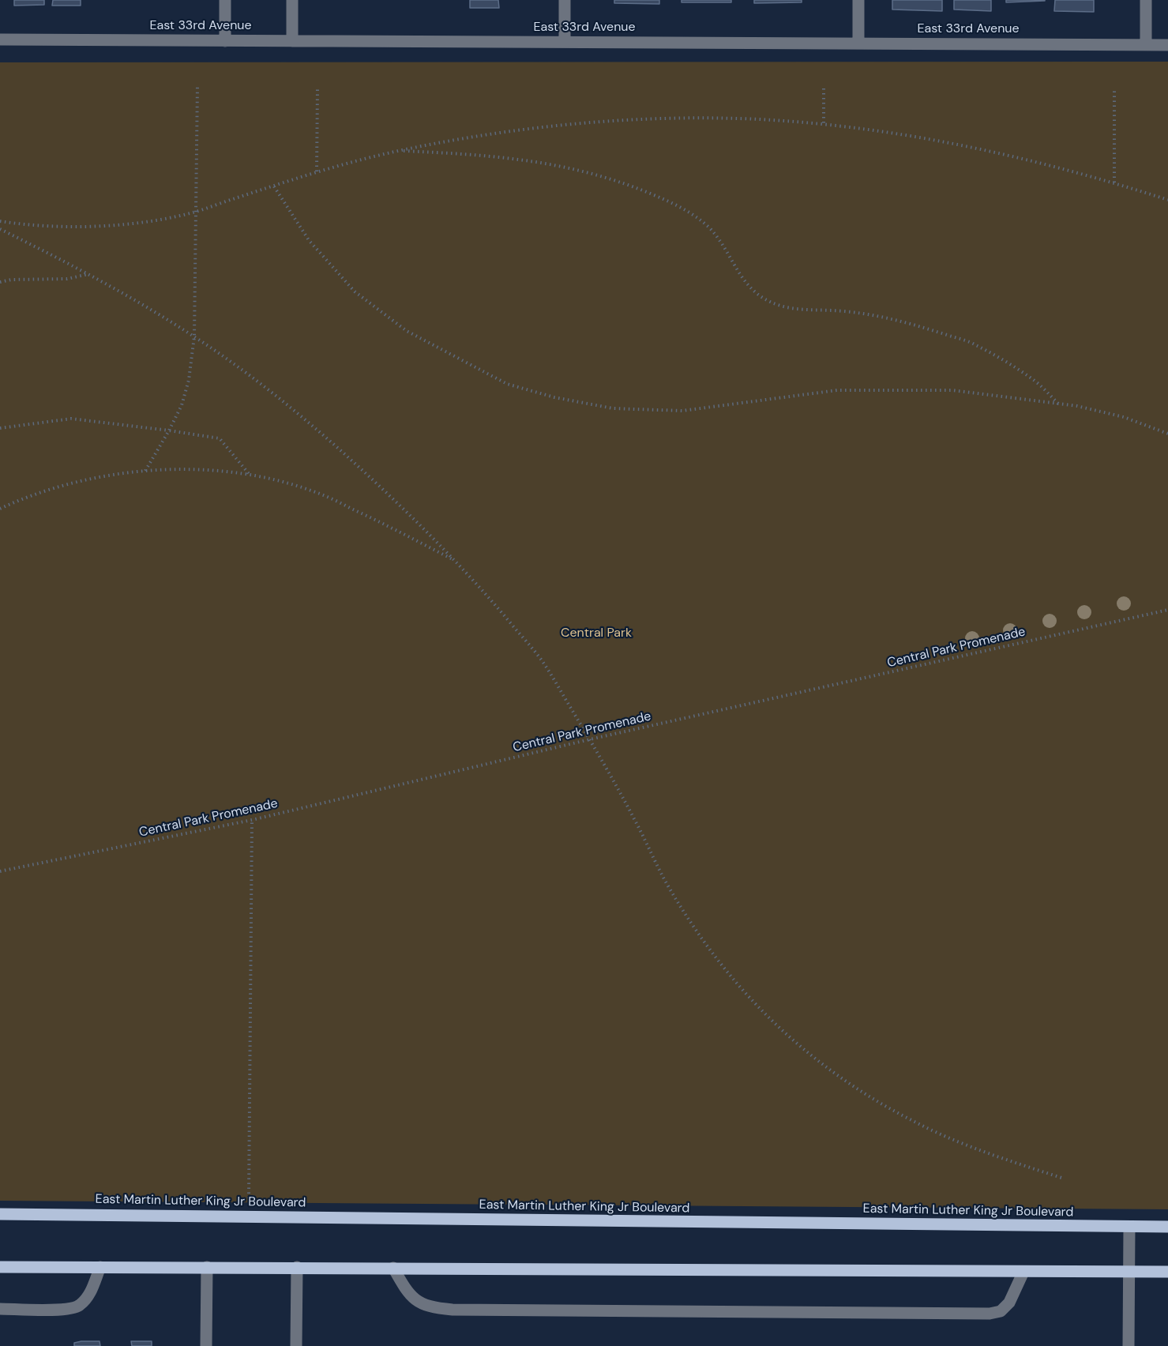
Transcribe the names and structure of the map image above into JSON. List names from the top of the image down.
{
  "streets": {
    "main road": ["East Martin Luther King Jr Boulevard"],
    "street": ["East 33rd Avenue"],
    "path": ["Central Park Promenade"]
  },
  "parks": ["Central Park"]
}
